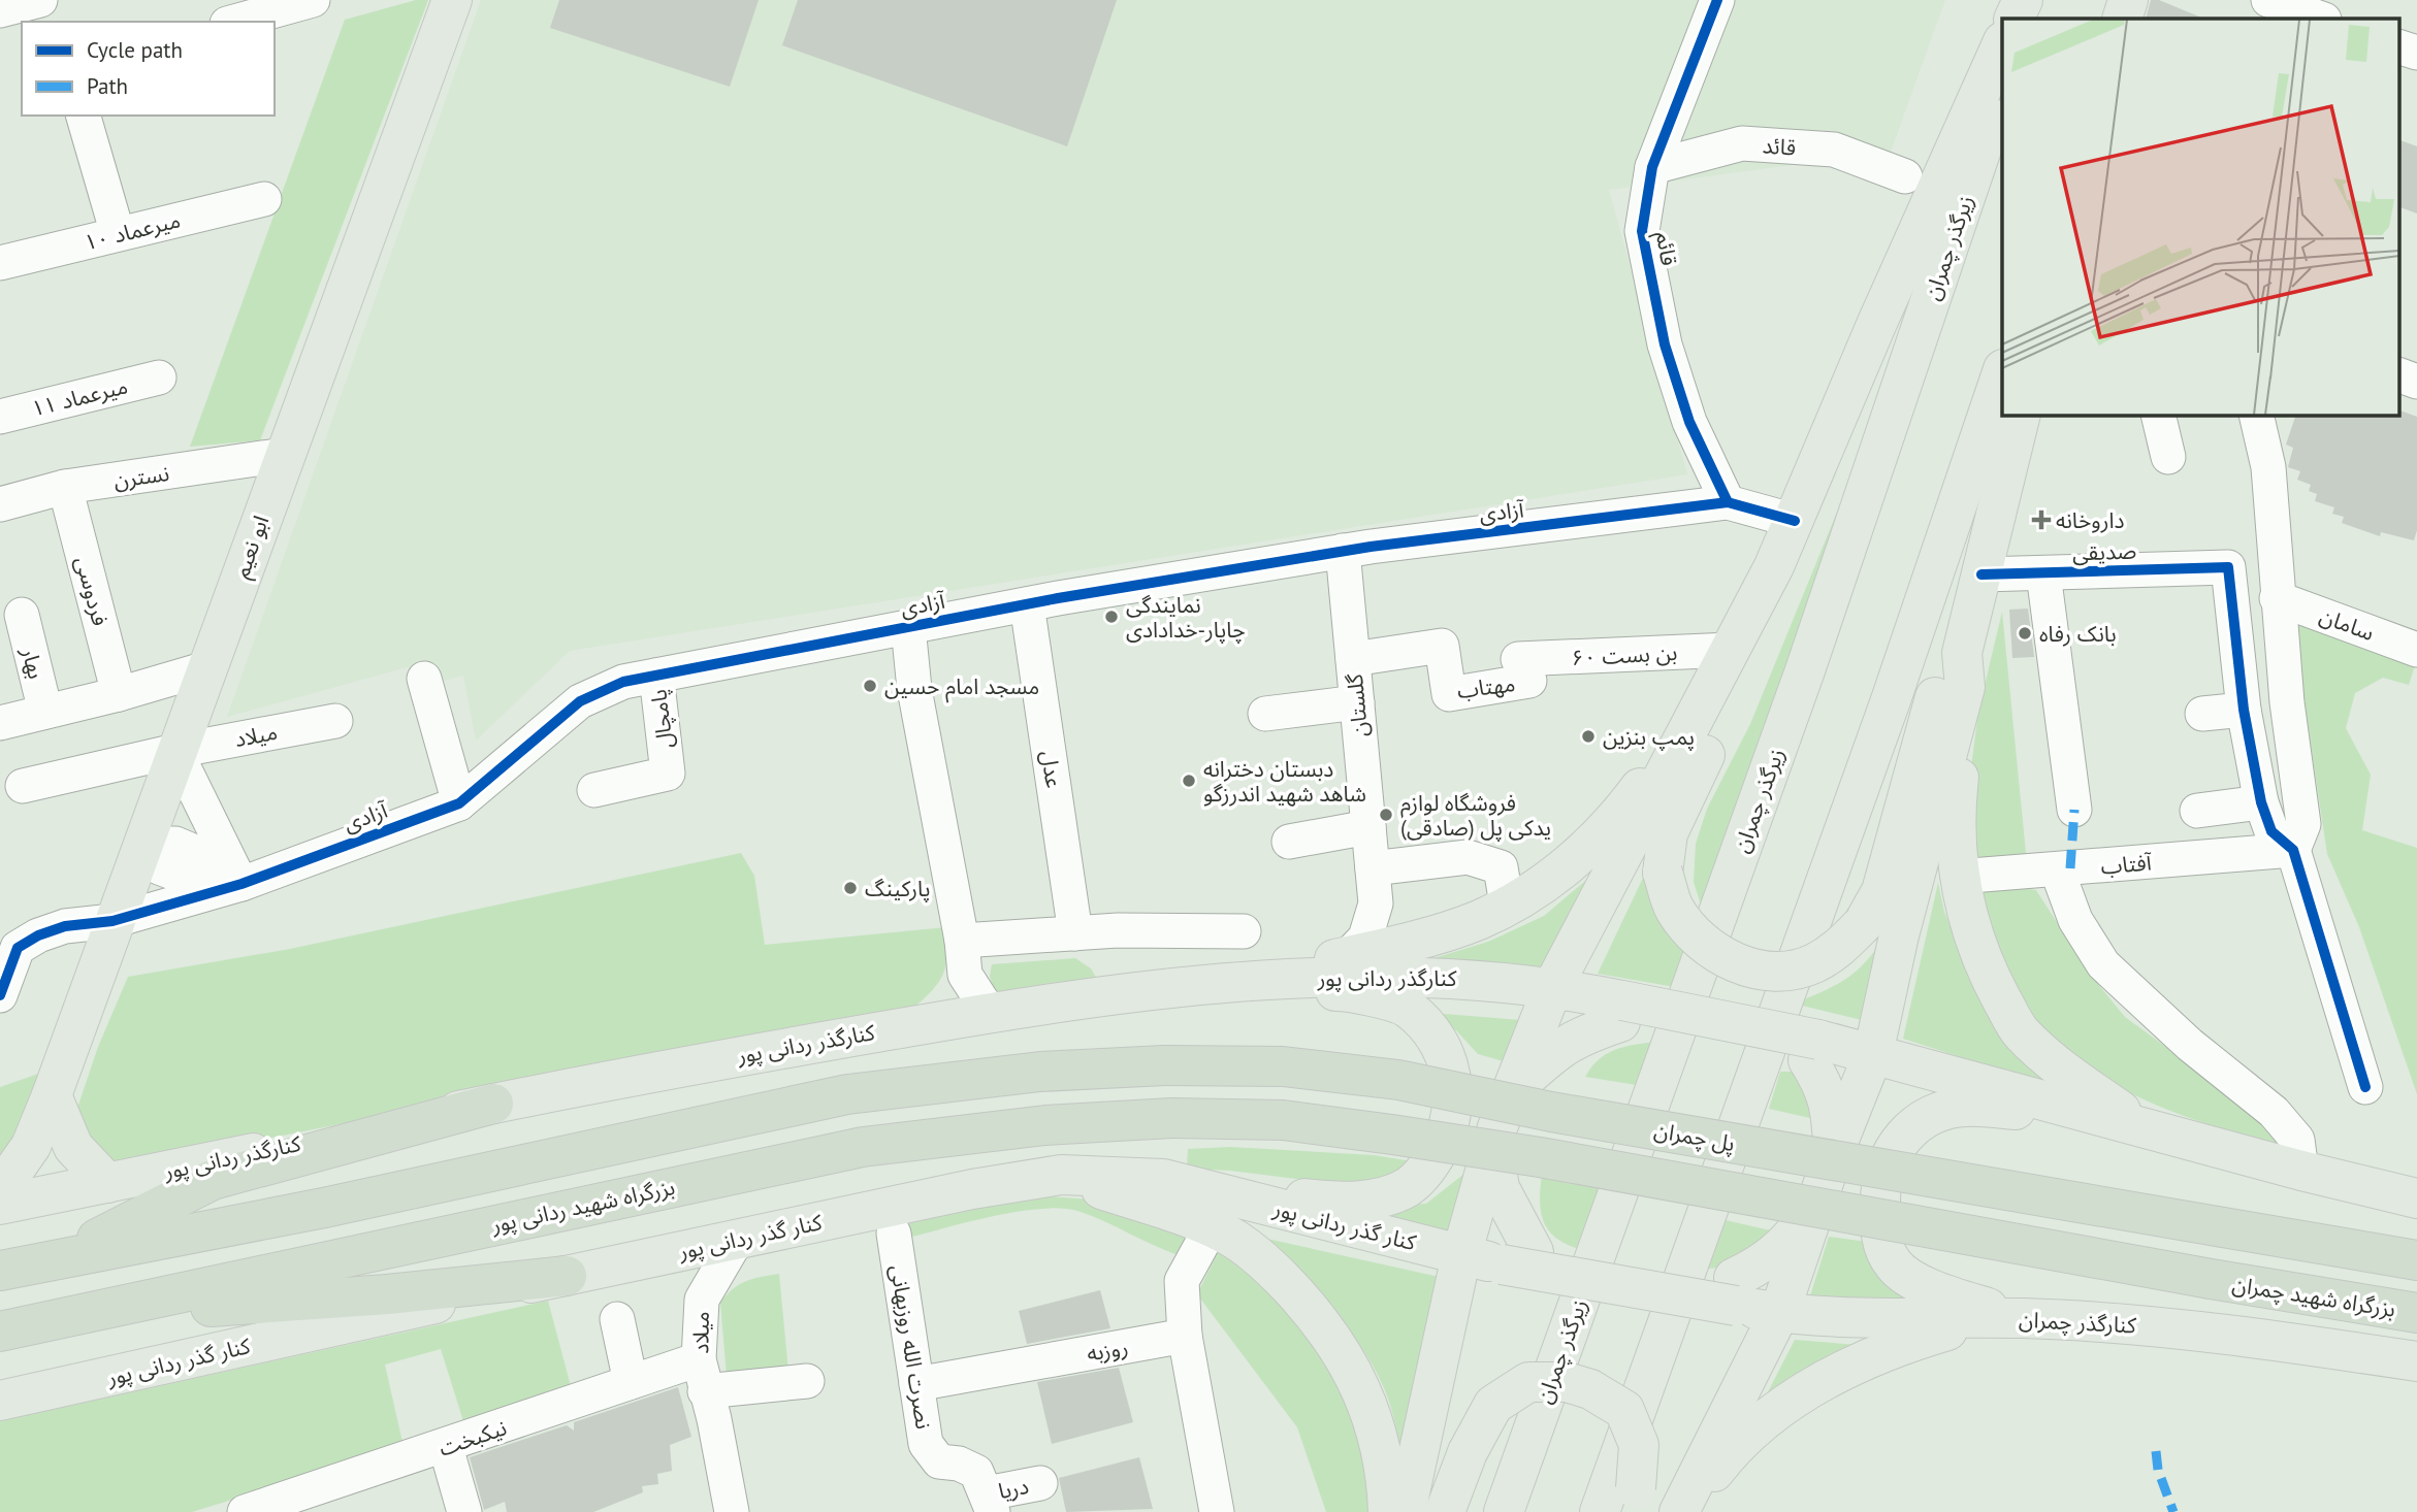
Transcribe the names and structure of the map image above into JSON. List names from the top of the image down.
{
  "streets": {
    "highway": ["پل چمران", "بزرگراه شهید ردانی پور", "بزرگراه شهید چمران"],
    "main road": [
      "زیرگذر چمران",
      "ابو نعیم",
      "کنارگذر ردانی پور",
      "کنار گذر ردانی پور",
      "کنارگذر چمران"
    ],
    "street": [
      "قائد",
      "میرعماد ۱۰",
      "قائم",
      "میرعماد ۱۱",
      "نسترن",
      "آزادی",
      "صدیقی",
      "فردوسی",
      "سامان",
      "بن بست ۶۰",
      "بهار",
      "مهتاب",
      "گلستان",
      "پامچال",
      "میلاد",
      "عدل",
      "آفتاب",
      "نصرت الله روزبهانی",
      "روزبه",
      "نیکبخت",
      "دریا"
    ]
  },
  "crossings": [
    ["قائد", "قائم"],
    ["قائم", "آزادی"],
    ["نسترن", "ابو نعیم"],
    ["نسترن", "فردوسی"],
    ["آزادی", "ابو نعیم"],
    ["آزادی", "گلستان"],
    ["آزادی", "پامچال"],
    ["آزادی", "عدل"],
    ["ابو نعیم", "میلاد"],
    ["بن بست ۶۰", "مهتاب"],
    ["مهتاب", "گلستان"],
    ["میلاد", "کنار گذر ردانی پور"],
    ["میلاد", "نیکبخت"],
    ["بزرگراه شهید ردانی پور", "بزرگراه شهید چمران"],
    ["کنار گذر ردانی پور", "کنارگذر چمران"],
    ["نصرت الله روزبهانی", "روزبه"],
    ["نصرت الله روزبهانی", "دریا"]
  ],
  "places": {
    "health": ["داروخانه"],
    "other": [
      "نمایندگی چاپار-خدادادی",
      "بانک رفاه",
      "مسجد امام حسین",
      "پمپ بنزین",
      "دبستان دخترانه شاهد شهید اندرزگو",
      "فروشگاه لوازم یدکی پل (صادقی)",
      "پارکینگ"
    ]
  },
  "legend": ["Cycle path", "Path"]
}
